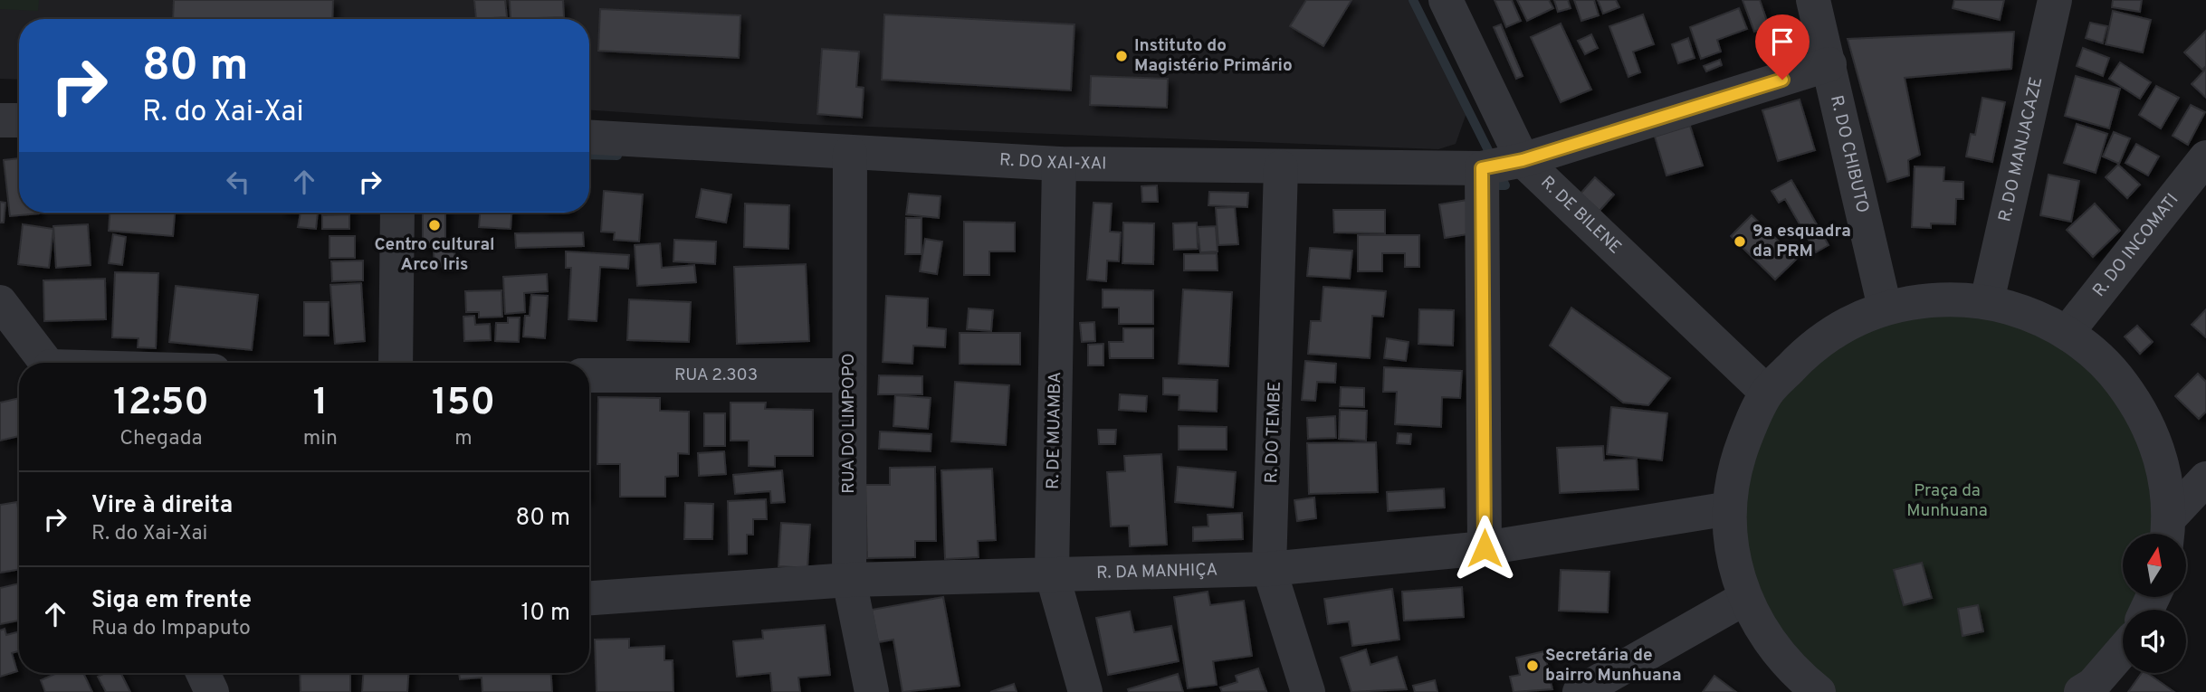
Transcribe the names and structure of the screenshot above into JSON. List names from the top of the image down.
{
  "streets": {
    "street": [
      "R. DO MANJACAZE",
      "R. DO CHIBUTO",
      "R. DO XAI-XAI",
      "R. DE BILENE",
      "R. DO INCOMATI",
      "RUA 2.303",
      "RUA DO LIMPOPO",
      "R. DE MUAMBA",
      "R. DO TEMBE",
      "R. DA MANHIÇA"
    ]
  },
  "crossings": [
    ["R. DO CHIBUTO", "R. DO XAI-XAI"],
    ["R. DO XAI-XAI", "R. DE BILENE"],
    ["R. DO XAI-XAI", "RUA DO LIMPOPO"],
    ["R. DO XAI-XAI", "R. DE MUAMBA"],
    ["R. DO XAI-XAI", "R. DO TEMBE"],
    ["RUA 2.303", "RUA DO LIMPOPO"],
    ["RUA DO LIMPOPO", "R. DA MANHIÇA"],
    ["R. DE MUAMBA", "R. DA MANHIÇA"],
    ["R. DO TEMBE", "R. DA MANHIÇA"]
  ],
  "parks": ["Praça da Munhuana"],
  "places": [
    "Instituto do Magistério Primário",
    "Centro cultural Arco Iris",
    "9a esquadra da PRM",
    "Secretária de bairro Munhuana"
  ],
  "north": "top",
  "page": {
    "turn": ["80 m", "R. do Xai-Xai"],
    "eta": [
      "12:50",
      "Chegada",
      "1",
      "min",
      "150",
      "m"
    ],
    "list": [
      {
        "name": "Vire à direita",
        "note": "R. do Xai-Xai",
        "value": "80 m"
      },
      {
        "name": "Siga em frente",
        "note": "Rua do Impaputo",
        "value": "10 m"
      }
    ]
  }
}
